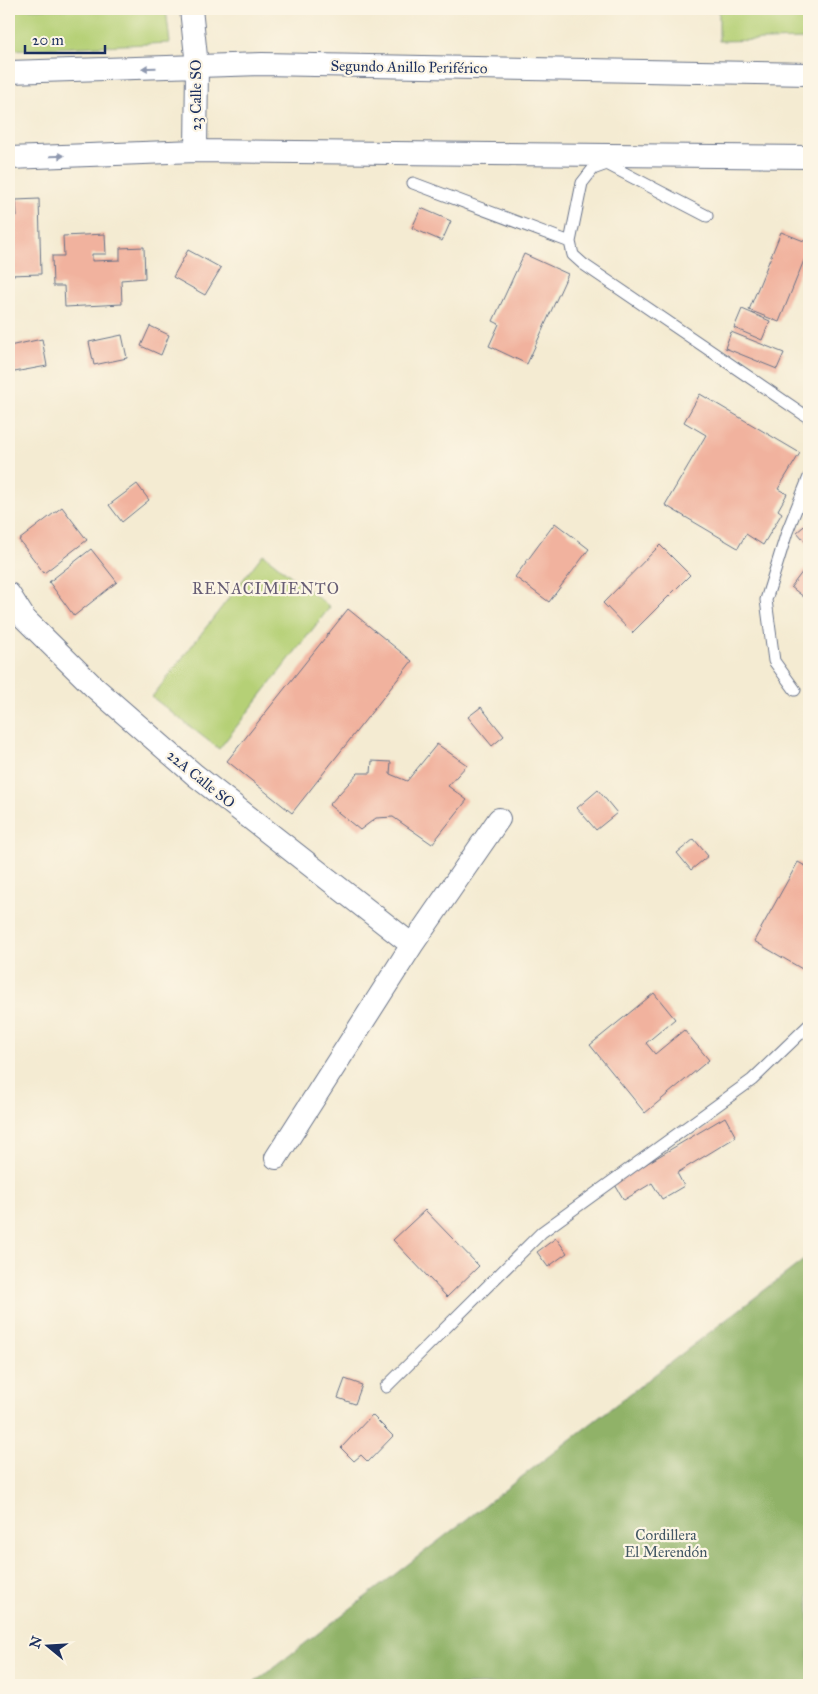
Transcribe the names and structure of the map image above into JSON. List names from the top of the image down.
{
  "streets": {
    "street": ["Segundo Anillo Periférico", "23 Calle SO", "22A Calle SO"]
  },
  "crossings": [
    ["Segundo Anillo Periférico", "23 Calle SO"]
  ],
  "districts": ["RENACIMIENTO"],
  "parks": ["Cordillera El Merendón"],
  "scale_bar": "20 m",
  "north": "left"
}
